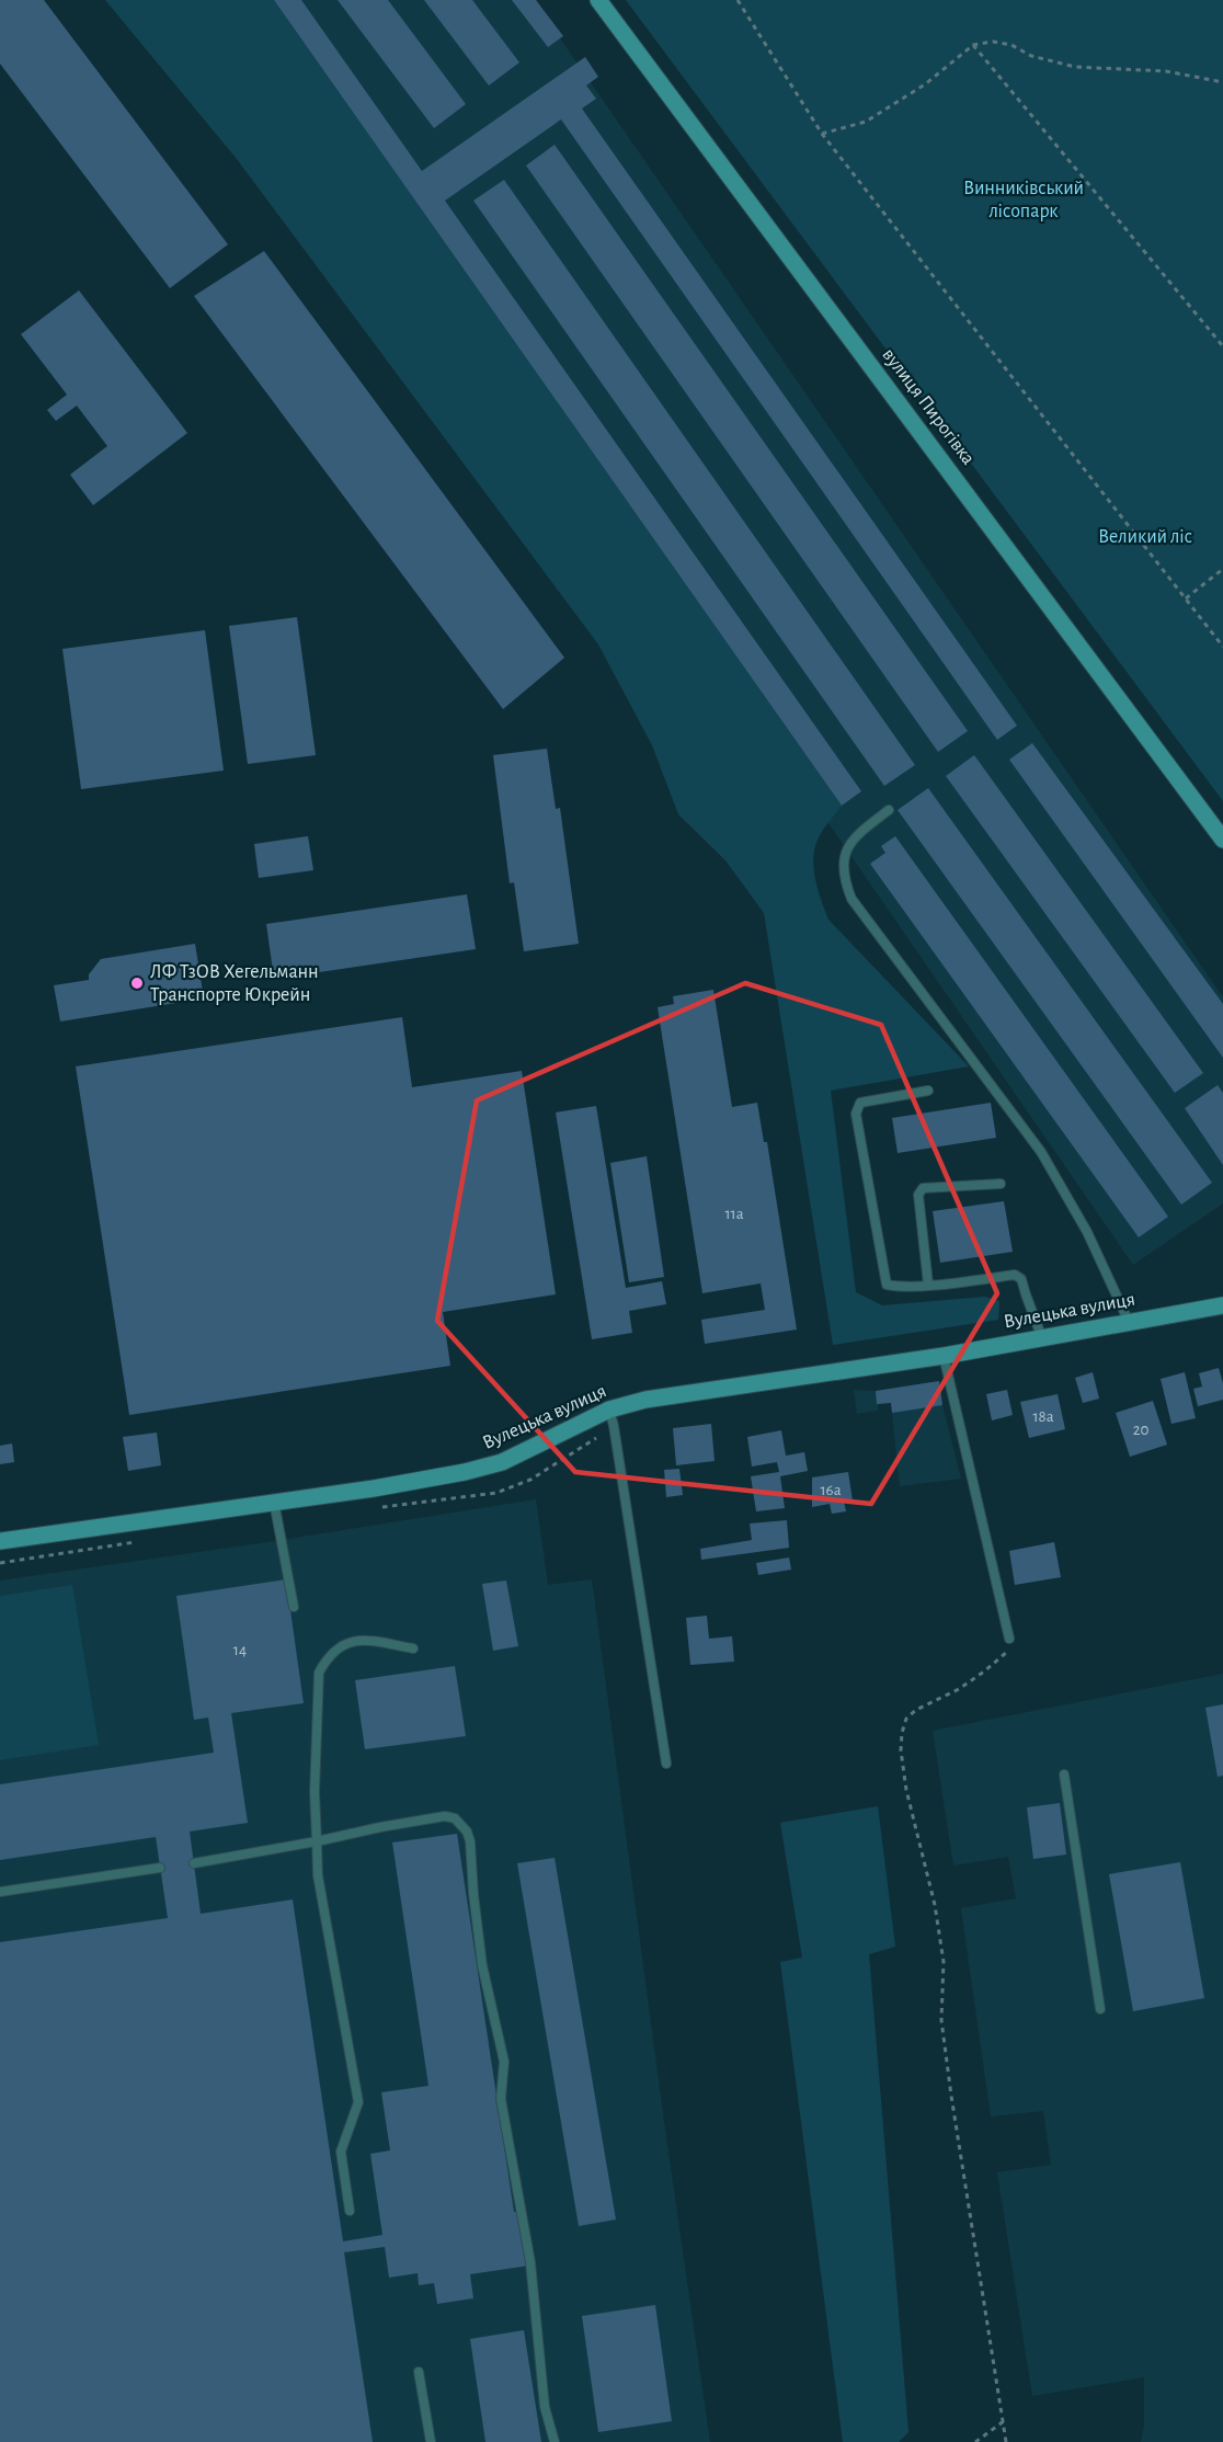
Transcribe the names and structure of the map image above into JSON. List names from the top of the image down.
{
  "streets": {
    "street": ["вулиця Пирогівка", "Вулецька вулиця"]
  },
  "parks": ["Винниківський лісопарк", "Великий ліс"],
  "places": ["ЛФ ТзОВ Хегельманн Транспорте Юкрейн"],
  "house_numbers": [
    "11а",
    "18а",
    "20",
    "16а",
    "14"
  ]
}
